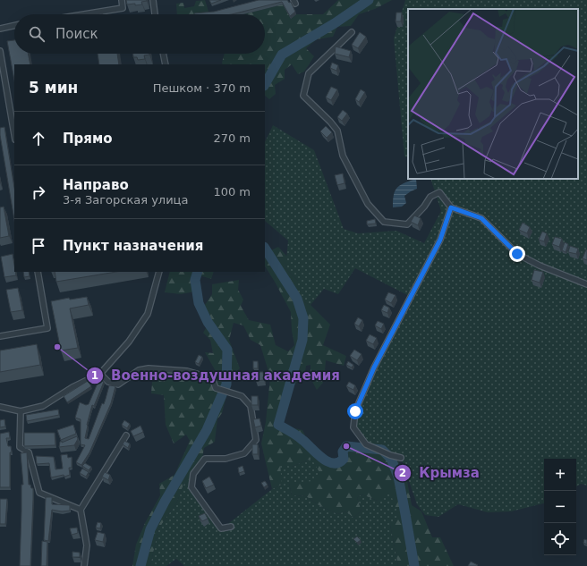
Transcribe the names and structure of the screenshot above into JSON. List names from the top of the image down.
{
  "places": ["Военно-воздушная академия", "Крымза"],
  "page": {
    "search": "Поиск",
    "heading": ["5 мин", "Пешком · 370 m"],
    "list": [
      ["Прямо", "270 m"],
      ["Направо", "3-я Загорская улица", "100 m"],
      "Пункт назначения"
    ],
    "map_buttons": ["+", "−"]
  }
}
